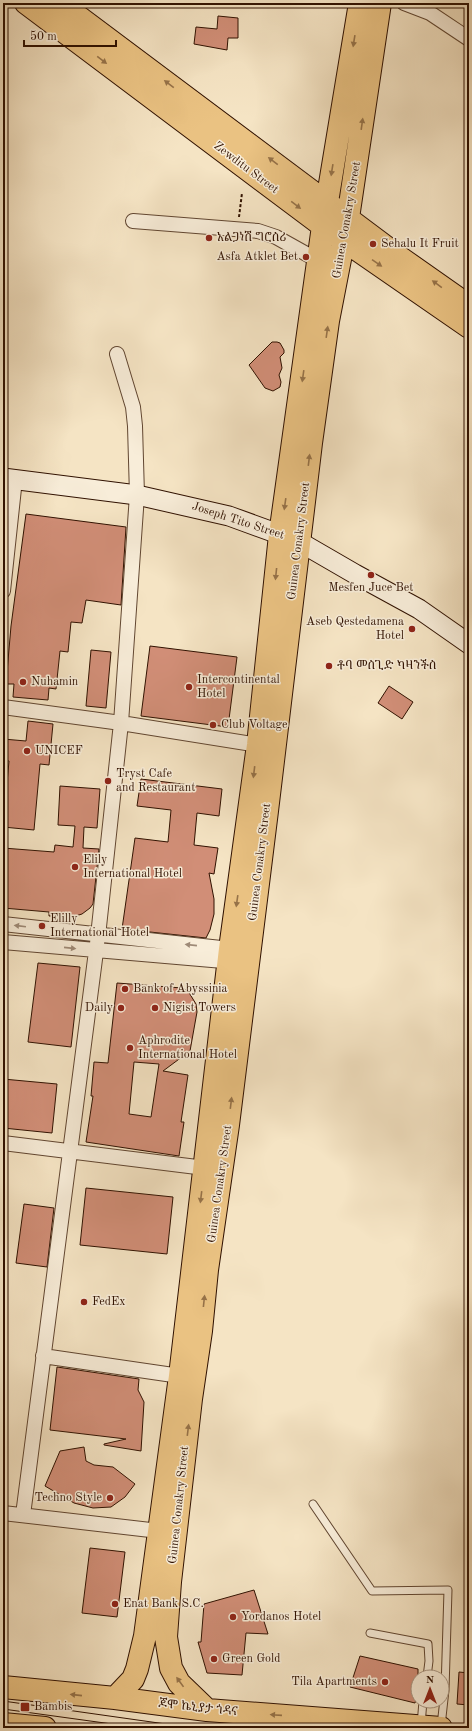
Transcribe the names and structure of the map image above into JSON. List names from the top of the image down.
{
  "streets": {
    "main road": [
      "Zewditu Street",
      "Guinea Conakry Street",
      "Joseph Tito Street",
      "ጆሞ ኬኒያታ ጎዳና"
    ]
  },
  "crossings": [
    ["Zewditu Street", "Guinea Conakry Street"],
    ["Guinea Conakry Street", "Joseph Tito Street"],
    ["Guinea Conakry Street", "ጆሞ ኬኒያታ ጎዳና"]
  ],
  "one_way": ["ጆሞ ኬኒያታ ጎዳና"],
  "places": {
    "other": [
      "አልጋነሽ ግሮሰሪ",
      "Sehalu It Fruit",
      "Asfa Atklet Bet",
      "Mesfen Juce Bet",
      "Aseb Qestedamena Hotel",
      "ቶባ መስጊድ ካዛንችስ",
      "Nuhamin",
      "Intercontinental Hotel",
      "Club Voltage",
      "UNICEF",
      "Tryst Cafe and Restaurant",
      "Elily International Hotel",
      "Elilly International Hotel",
      "Bank of Abyssinia",
      "Daily",
      "Nigist Towers",
      "Aphrodite International Hotel",
      "FedEx",
      "Techno Style",
      "Enat Bank S.C.",
      "Yordanos Hotel",
      "Green Gold",
      "Tila Apartments"
    ],
    "transit": ["Bambis"]
  },
  "scale_bar": "50 m",
  "north": "top"
}
